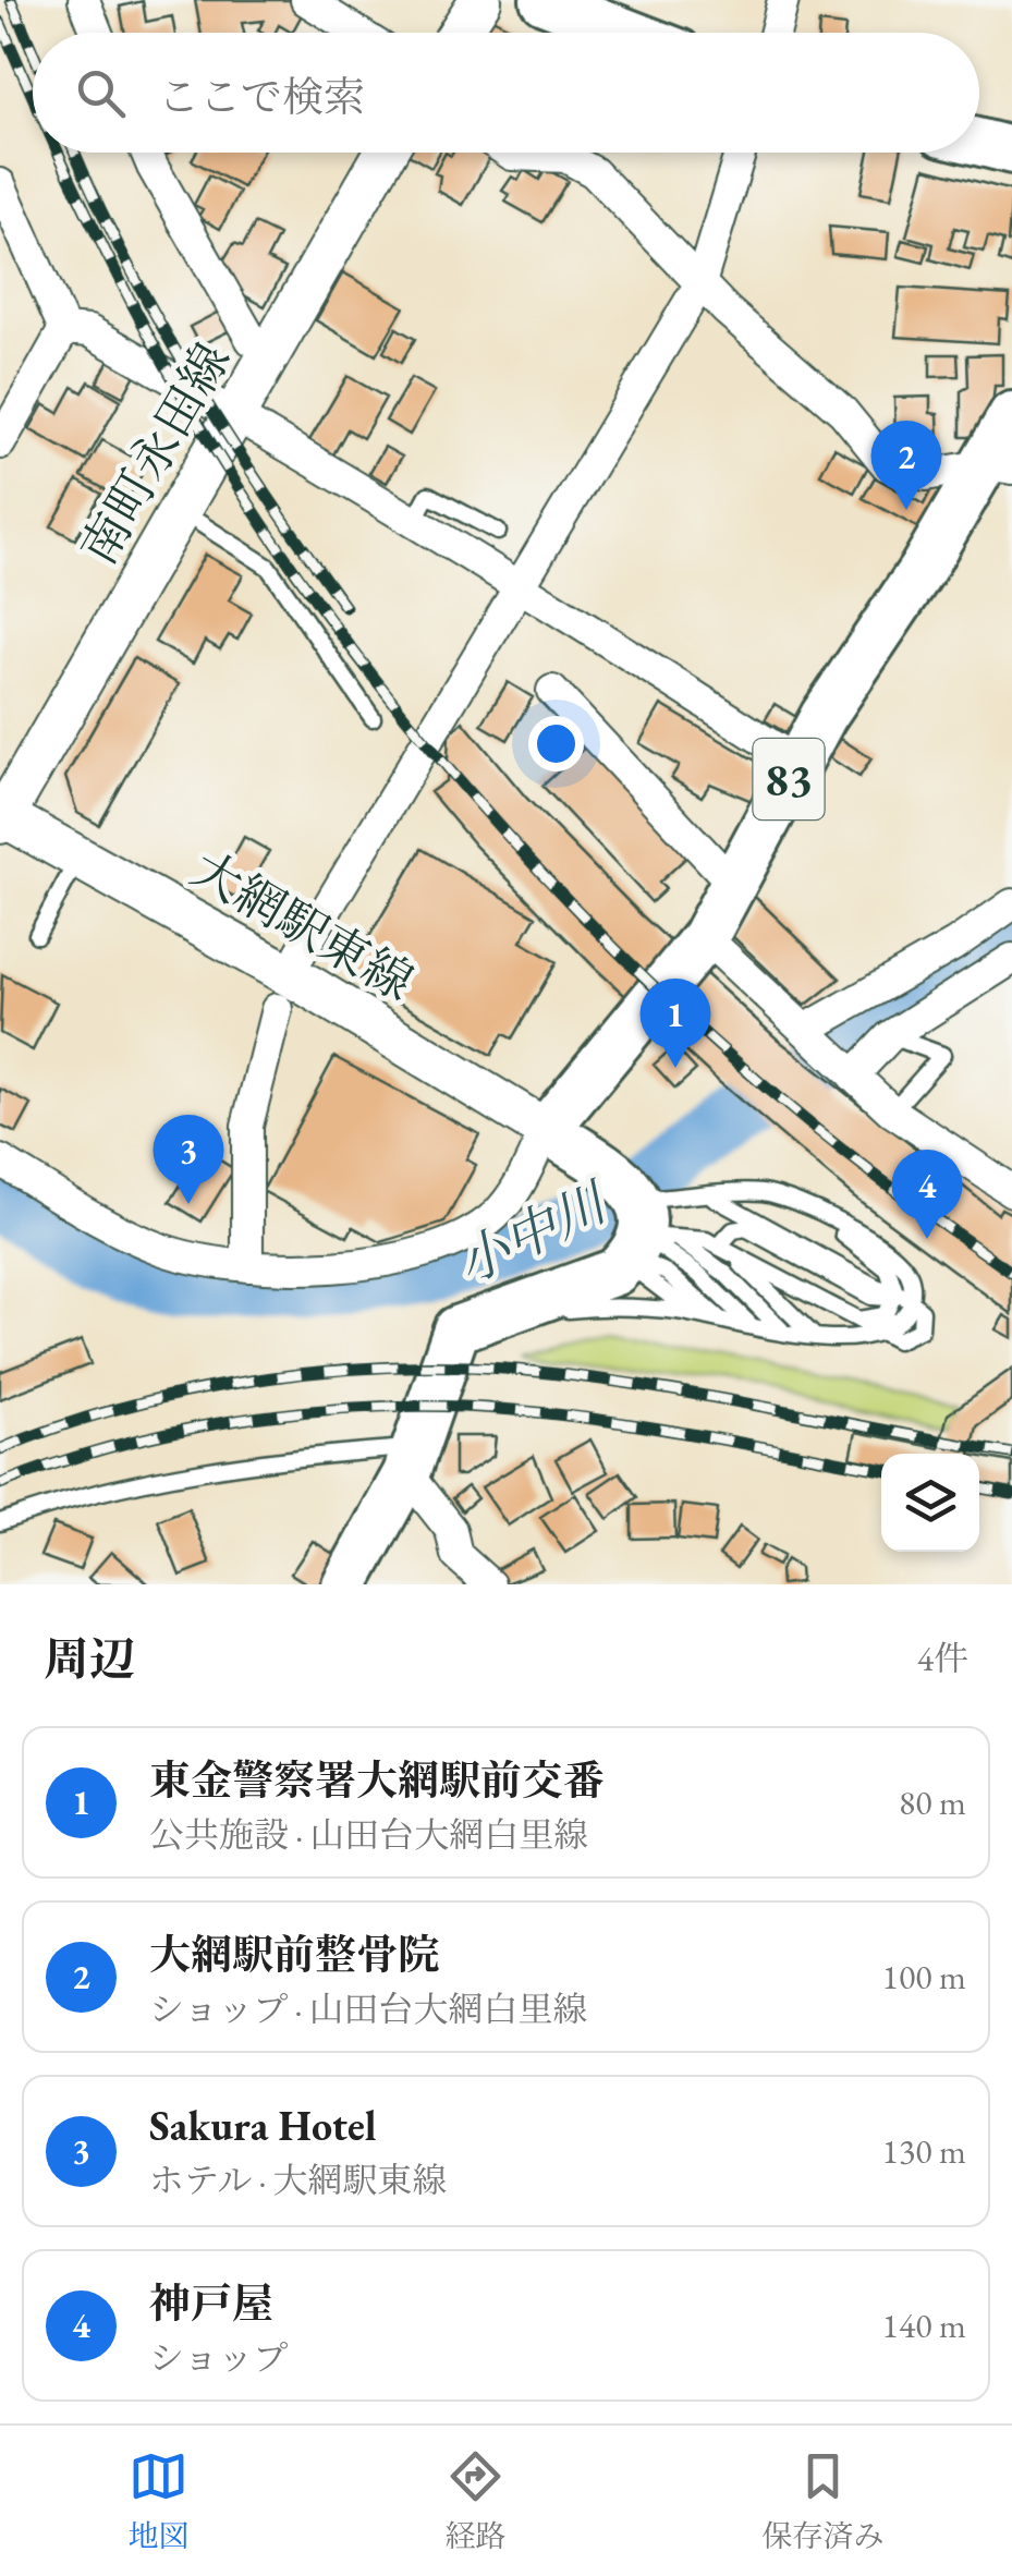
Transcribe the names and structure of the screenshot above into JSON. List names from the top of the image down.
{
  "streets": {
    "main road": ["83"],
    "street": ["南町永田線", "大網駅東線"]
  },
  "crossings": [
    ["南町永田線", "大網駅東線"],
    ["83", "大網駅東線"]
  ],
  "water": ["小中川"],
  "page": {
    "search": "ここで検索",
    "pins": [
      "2",
      "1",
      "3",
      "4"
    ],
    "heading": ["周辺", "4件"],
    "list": [
      {
        "mark": "1",
        "name": "東金警察署大網駅前交番",
        "note": "公共施設 · 山田台大網白里線",
        "value": "80 m"
      },
      {
        "mark": "2",
        "name": "大網駅前整骨院",
        "note": "ショップ · 山田台大網白里線",
        "value": "100 m"
      },
      {
        "mark": "3",
        "name": "Sakura Hotel",
        "note": "ホテル · 大網駅東線",
        "value": "130 m"
      },
      {
        "mark": "4",
        "name": "神戸屋",
        "note": "ショップ",
        "value": "140 m"
      }
    ],
    "nav": ["地図", "経路", "保存済み"]
  }
}
